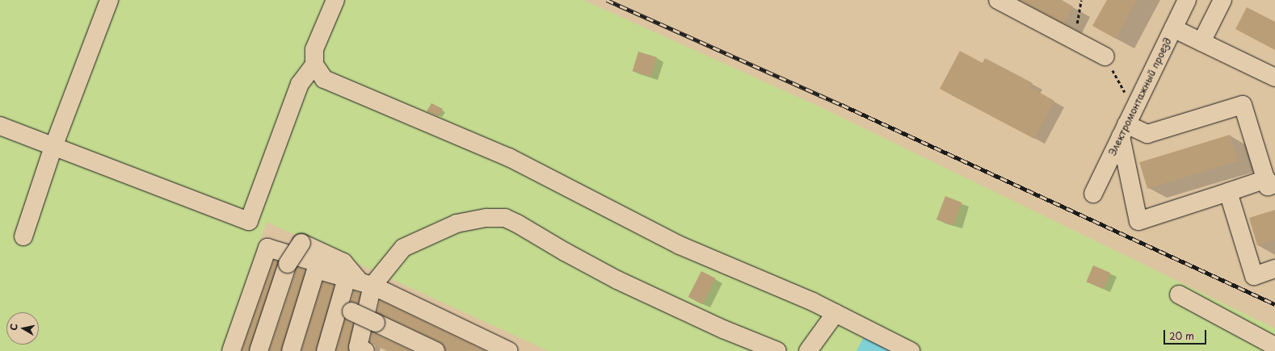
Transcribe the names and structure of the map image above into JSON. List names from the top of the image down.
{
  "streets": {
    "street": ["Электромонтажный проезд"]
  },
  "scale_bar": "20 m",
  "north": "left"
}
